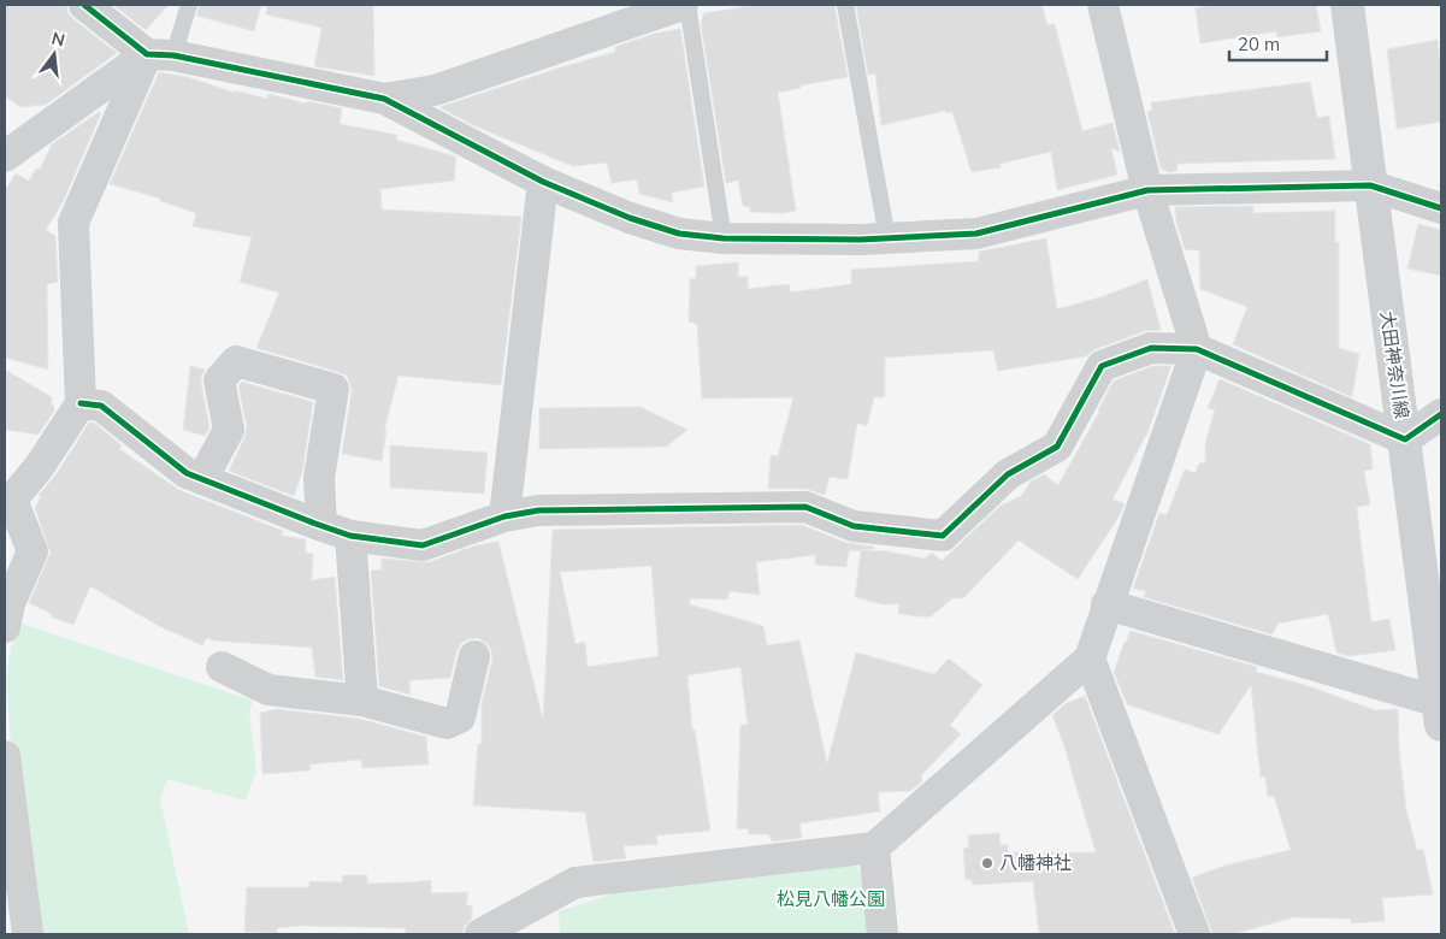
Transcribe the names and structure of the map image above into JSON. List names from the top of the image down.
{
  "streets": {
    "main road": ["大田神奈川線"]
  },
  "parks": ["松見八幡公園"],
  "places": ["八幡神社"],
  "scale_bar": "20 m",
  "north": "top"
}
